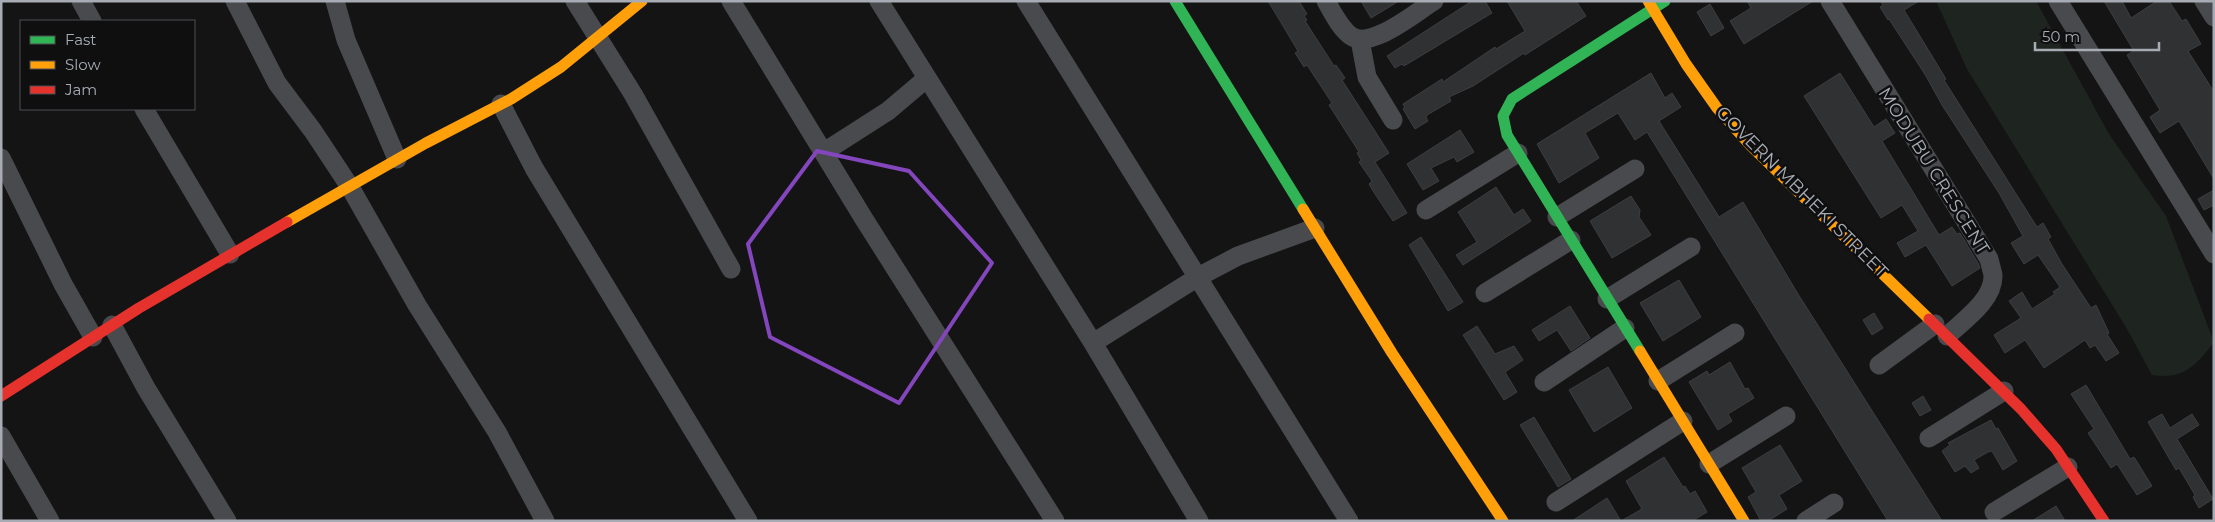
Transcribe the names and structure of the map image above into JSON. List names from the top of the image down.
{
  "streets": {
    "street": ["MODUBU CRESCENT", "GOVERN MBHEKI STREET"]
  },
  "crossings": [
    ["MODUBU CRESCENT", "GOVERN MBHEKI STREET"]
  ],
  "legend": ["Fast", "Slow", "Jam"],
  "scale_bar": "50 m"
}
